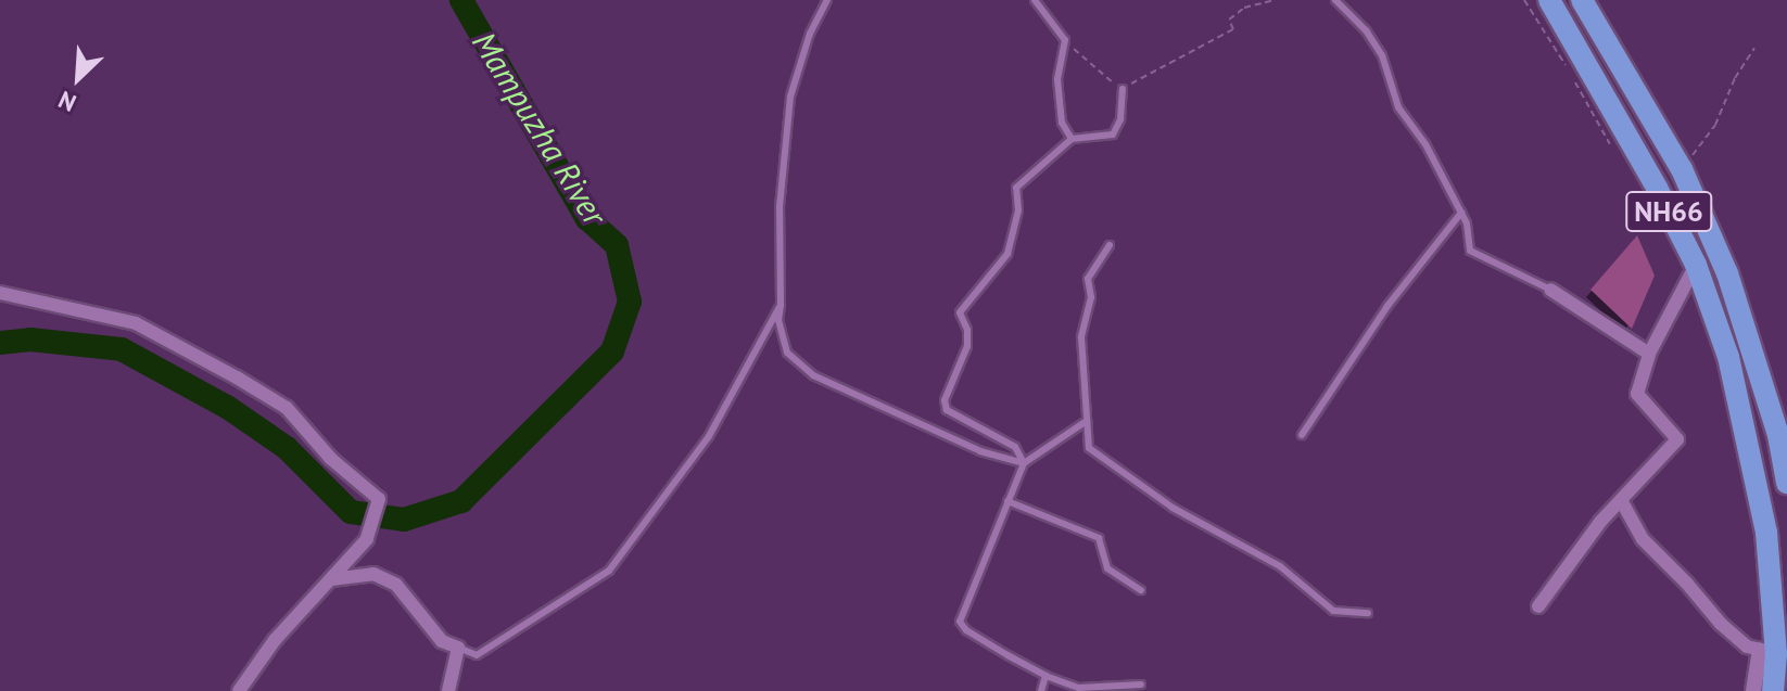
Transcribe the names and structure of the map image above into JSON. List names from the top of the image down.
{
  "streets": {
    "highway": ["NH66"]
  },
  "water": ["Mampuzha River"],
  "north": "bottom left"
}
